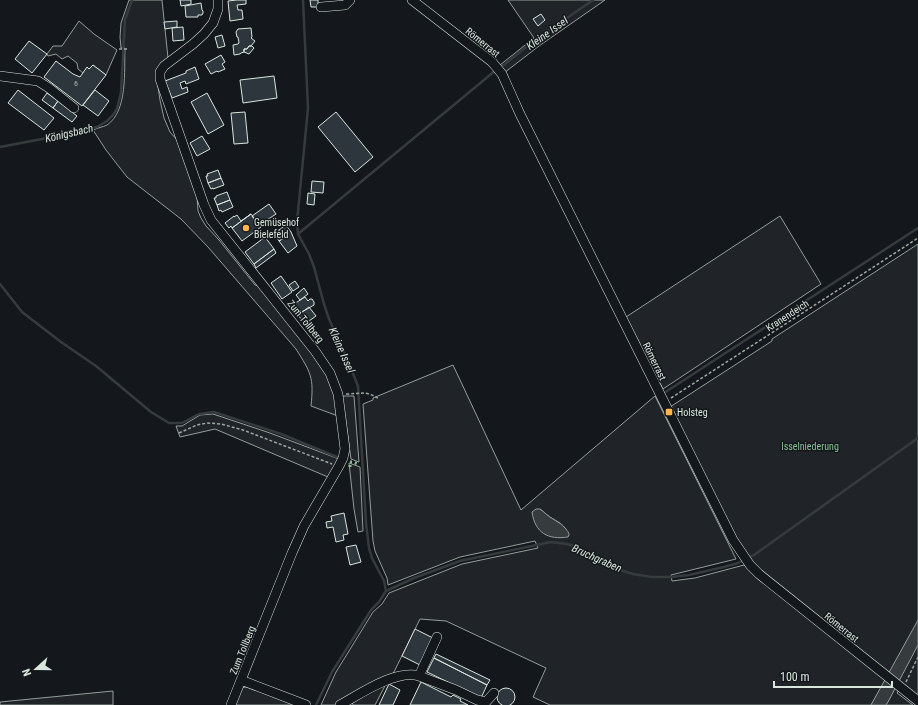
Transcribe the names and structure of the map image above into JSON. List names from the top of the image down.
{
  "streets": {
    "street": ["Römerrast", "Zum Tollberg"],
    "path": ["Kranendeich"]
  },
  "crossings": [
    ["Römerrast", "Kranendeich"]
  ],
  "water": ["Kleine Issel", "Königsbach", "Bruchgraben"],
  "parks": ["Isselniederung"],
  "places": {
    "other": ["Gemüsehof Bielefeld"],
    "transit": ["Holsteg"]
  },
  "house_numbers": ["6"],
  "scale_bar": "100 m",
  "north": "left"
}
